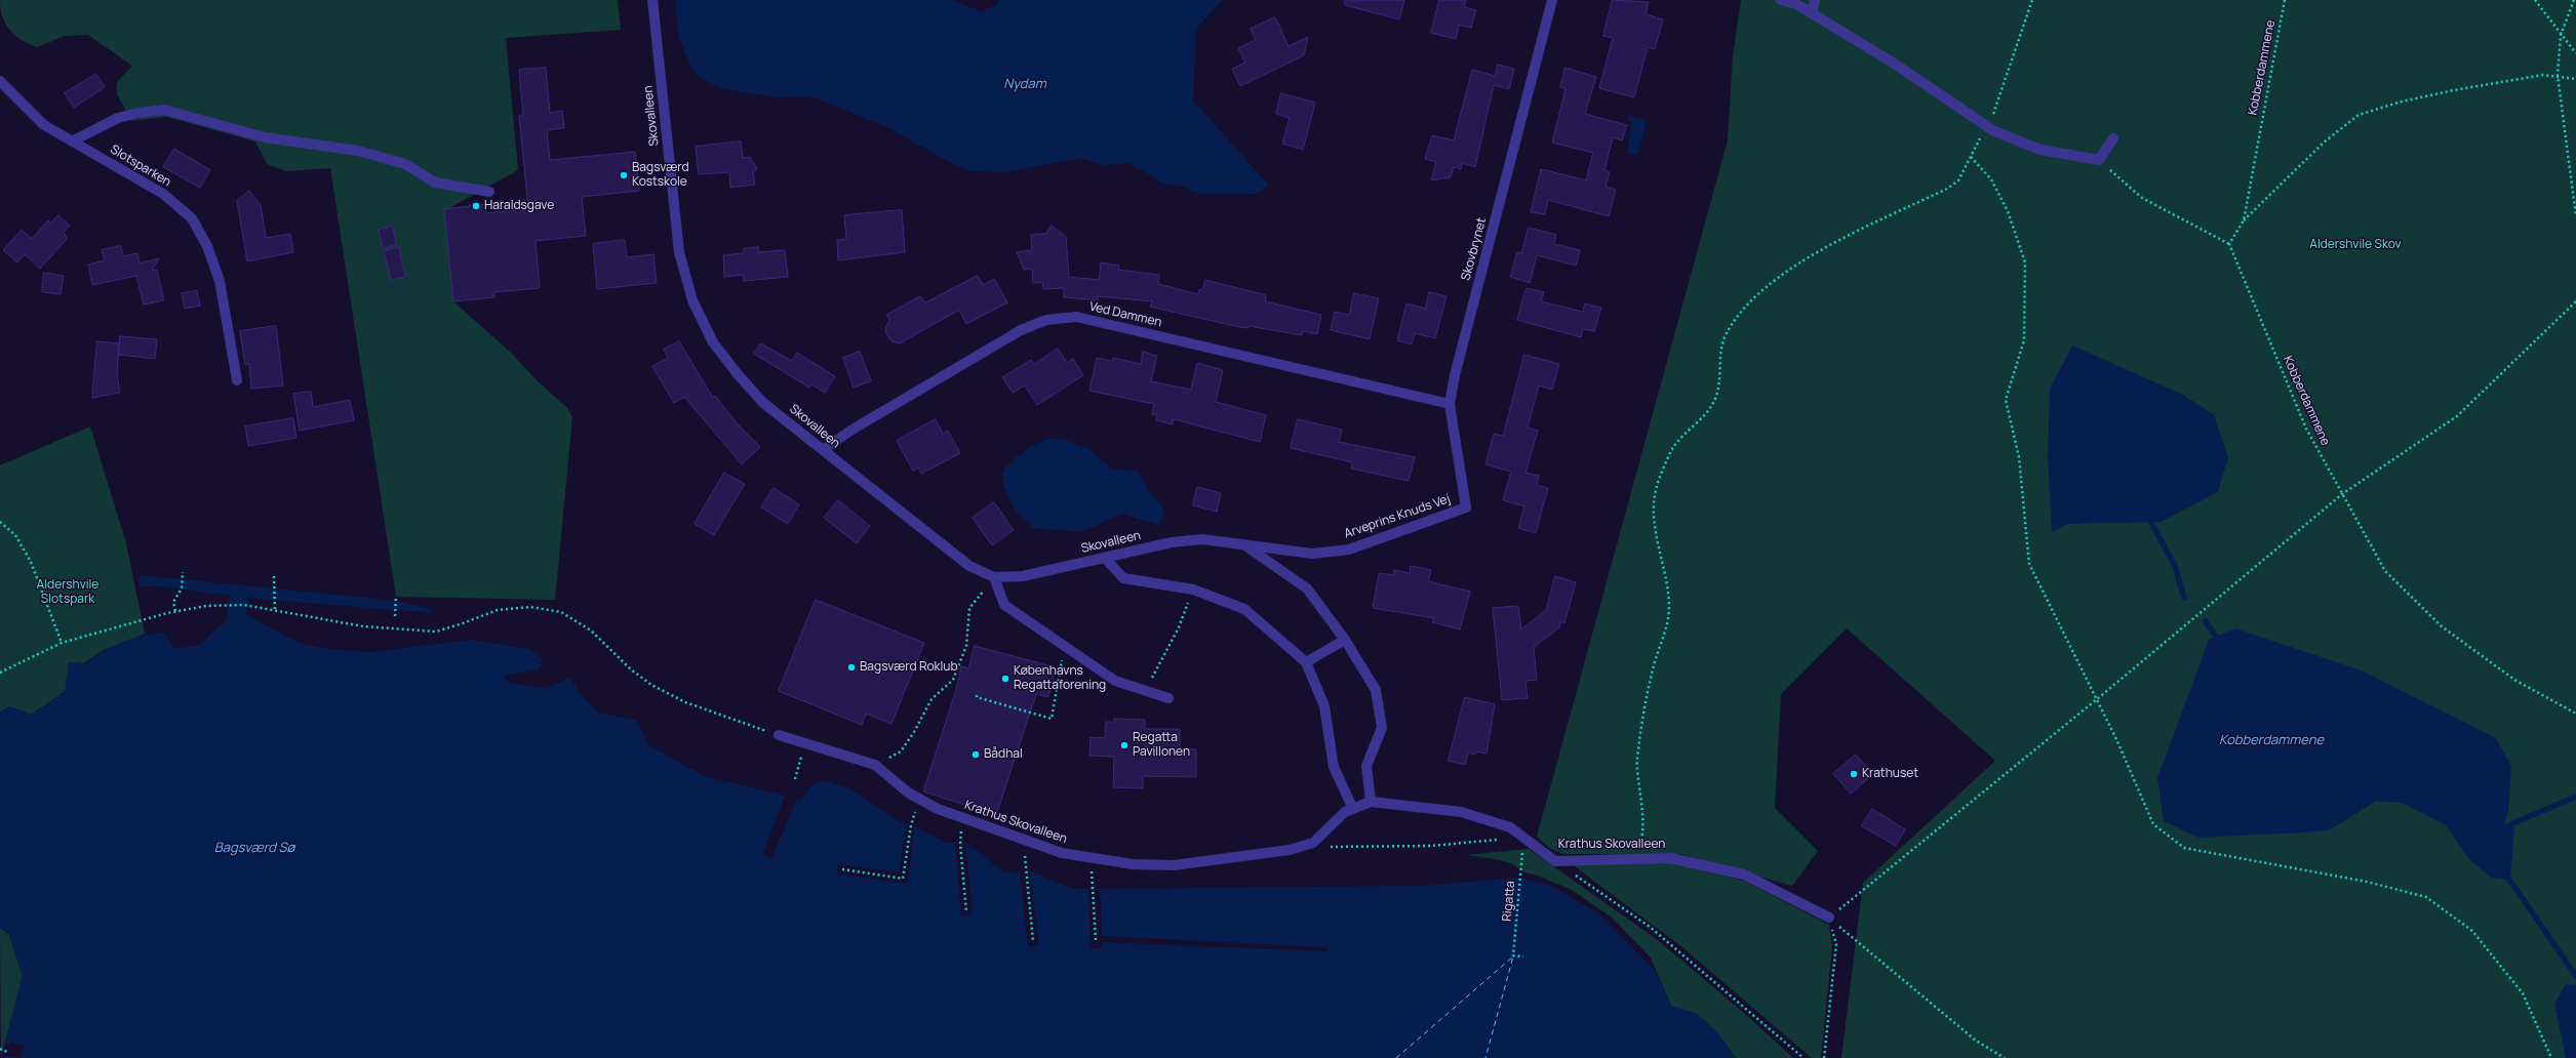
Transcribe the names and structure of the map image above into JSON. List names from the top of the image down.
{
  "streets": {
    "street": [
      "Skovalleen",
      "Slotsparken",
      "Skovbrynet",
      "Ved Dammen",
      "Arveprins Knuds Vej",
      "Krathus Skovalleen"
    ],
    "path": ["Kobberdammene", "Rigatta"]
  },
  "crossings": [
    ["Skovalleen", "Ved Dammen"],
    ["Skovalleen", "Arveprins Knuds Vej"],
    ["Skovbrynet", "Ved Dammen"],
    ["Skovbrynet", "Arveprins Knuds Vej"],
    ["Krathus Skovalleen", "Rigatta"]
  ],
  "water": ["Nydam", "Kobberdammene", "Bagsværd Sø"],
  "parks": ["Aldershvile Skov", "Aldershvile Slotspark"],
  "places": [
    "Bagsværd Kostskole",
    "Haraldsgave",
    "Bagsværd Roklub",
    "Københavns Regattaforening",
    "Regatta Pavillonen",
    "Bådhal",
    "Krathuset"
  ]
}
